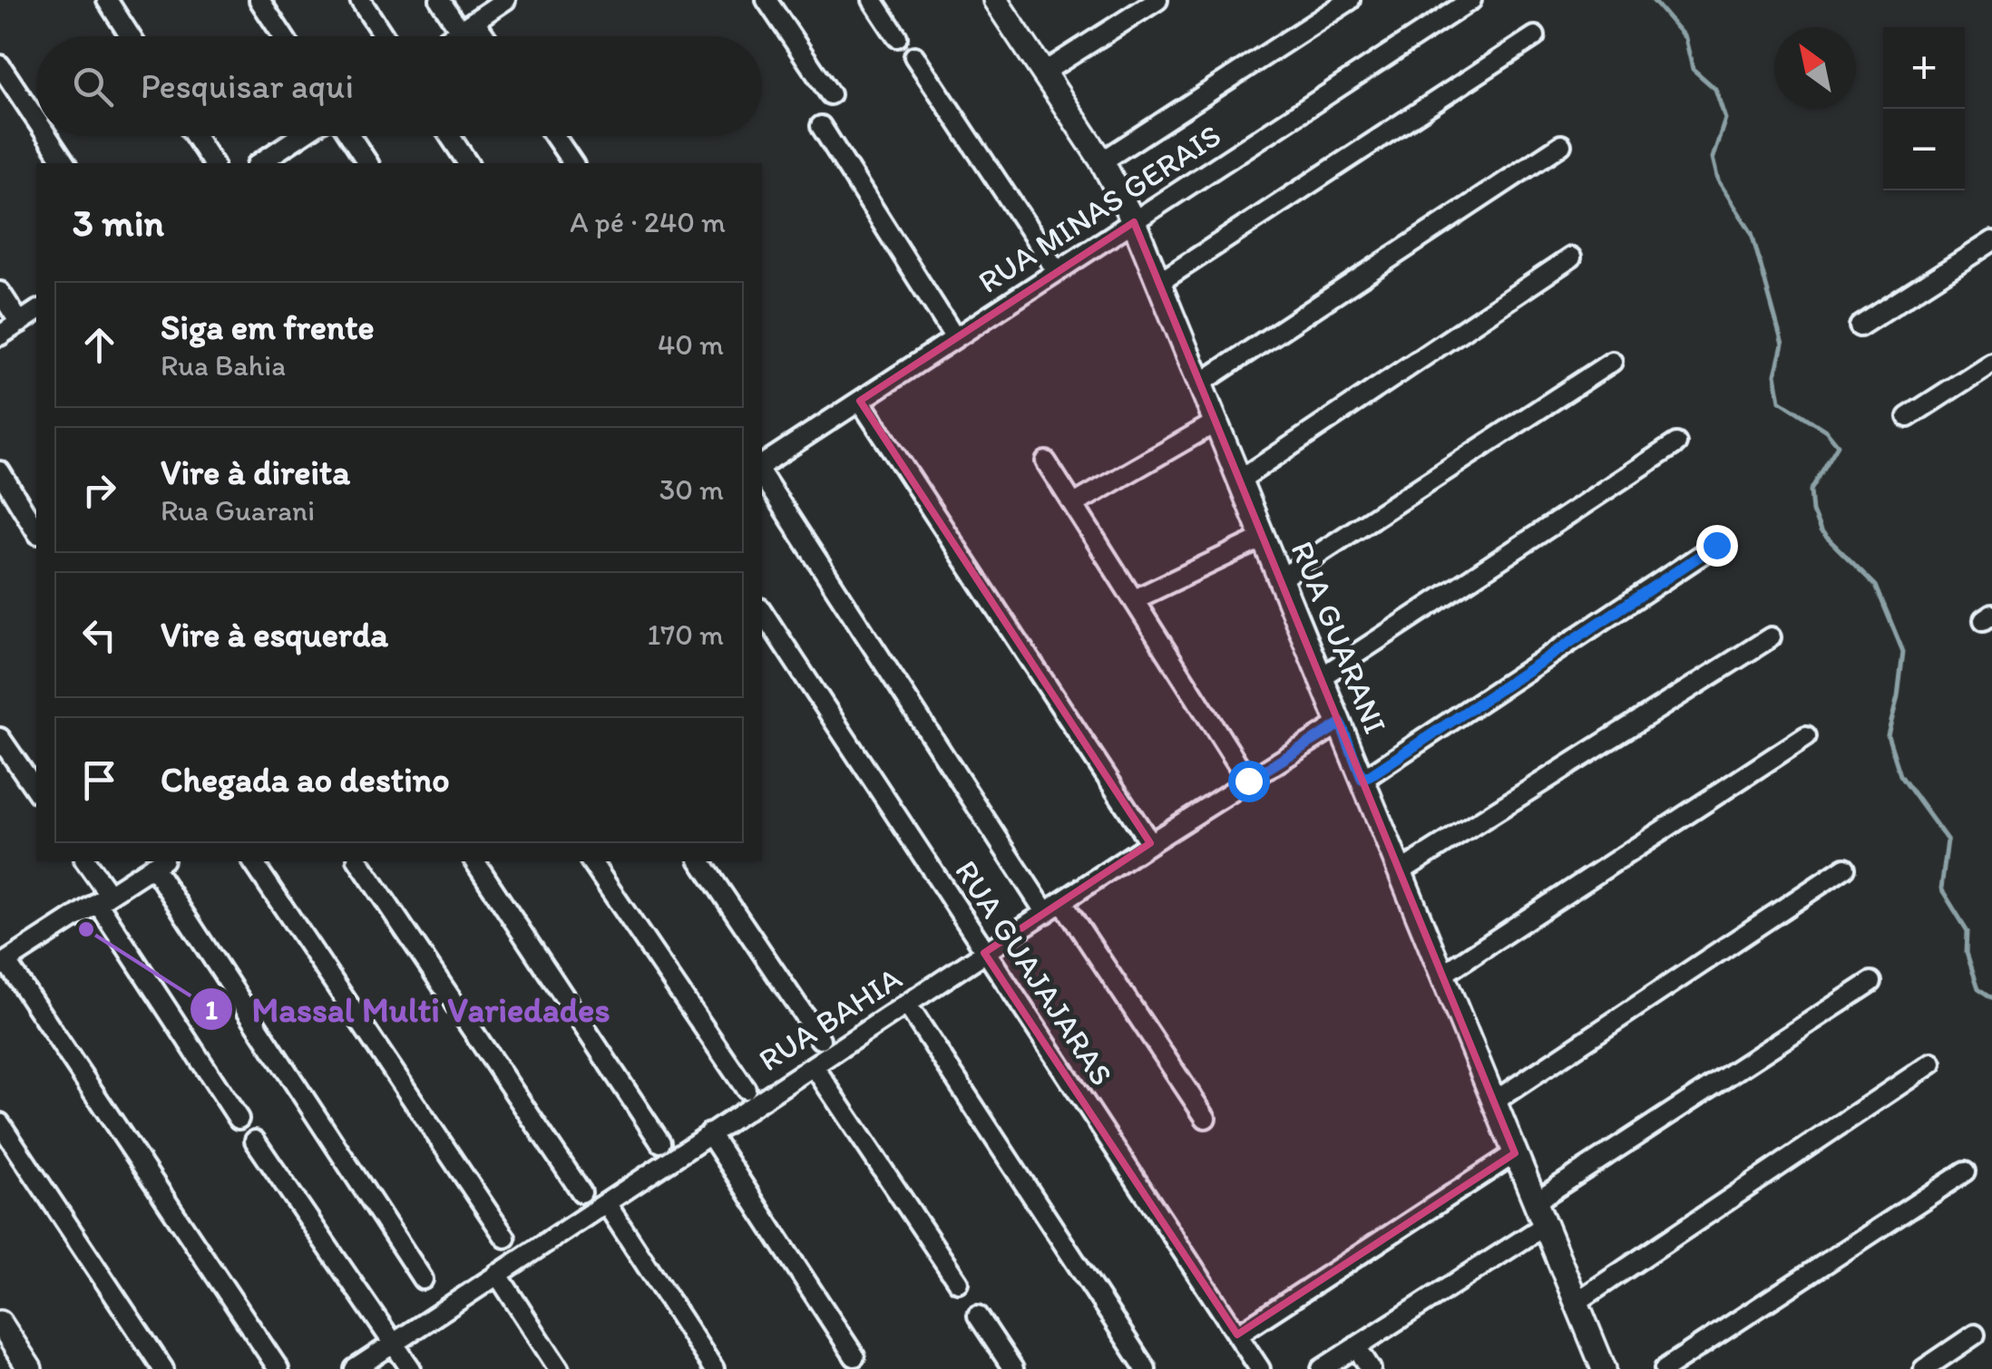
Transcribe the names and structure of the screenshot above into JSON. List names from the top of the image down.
{
  "streets": {
    "street": [
      "RUA MINAS GERAIS",
      "RUA GUARANI",
      "RUA GUAJAJARAS",
      "RUA BAHIA"
    ]
  },
  "crossings": [
    ["RUA MINAS GERAIS", "RUA GUARANI"],
    ["RUA GUARANI", "RUA BAHIA"],
    ["RUA GUAJAJARAS", "RUA BAHIA"]
  ],
  "places": ["Massal Multi Variedades"],
  "north": "top left",
  "page": {
    "map_buttons": ["+", "−"],
    "search": "Pesquisar aqui",
    "heading": ["3 min", "A pé · 240 m"],
    "list": [
      ["Siga em frente", "Rua Bahia", "40 m"],
      ["Vire à direita", "Rua Guarani", "30 m"],
      ["Vire à esquerda", "170 m"],
      "Chegada ao destino"
    ]
  }
}
